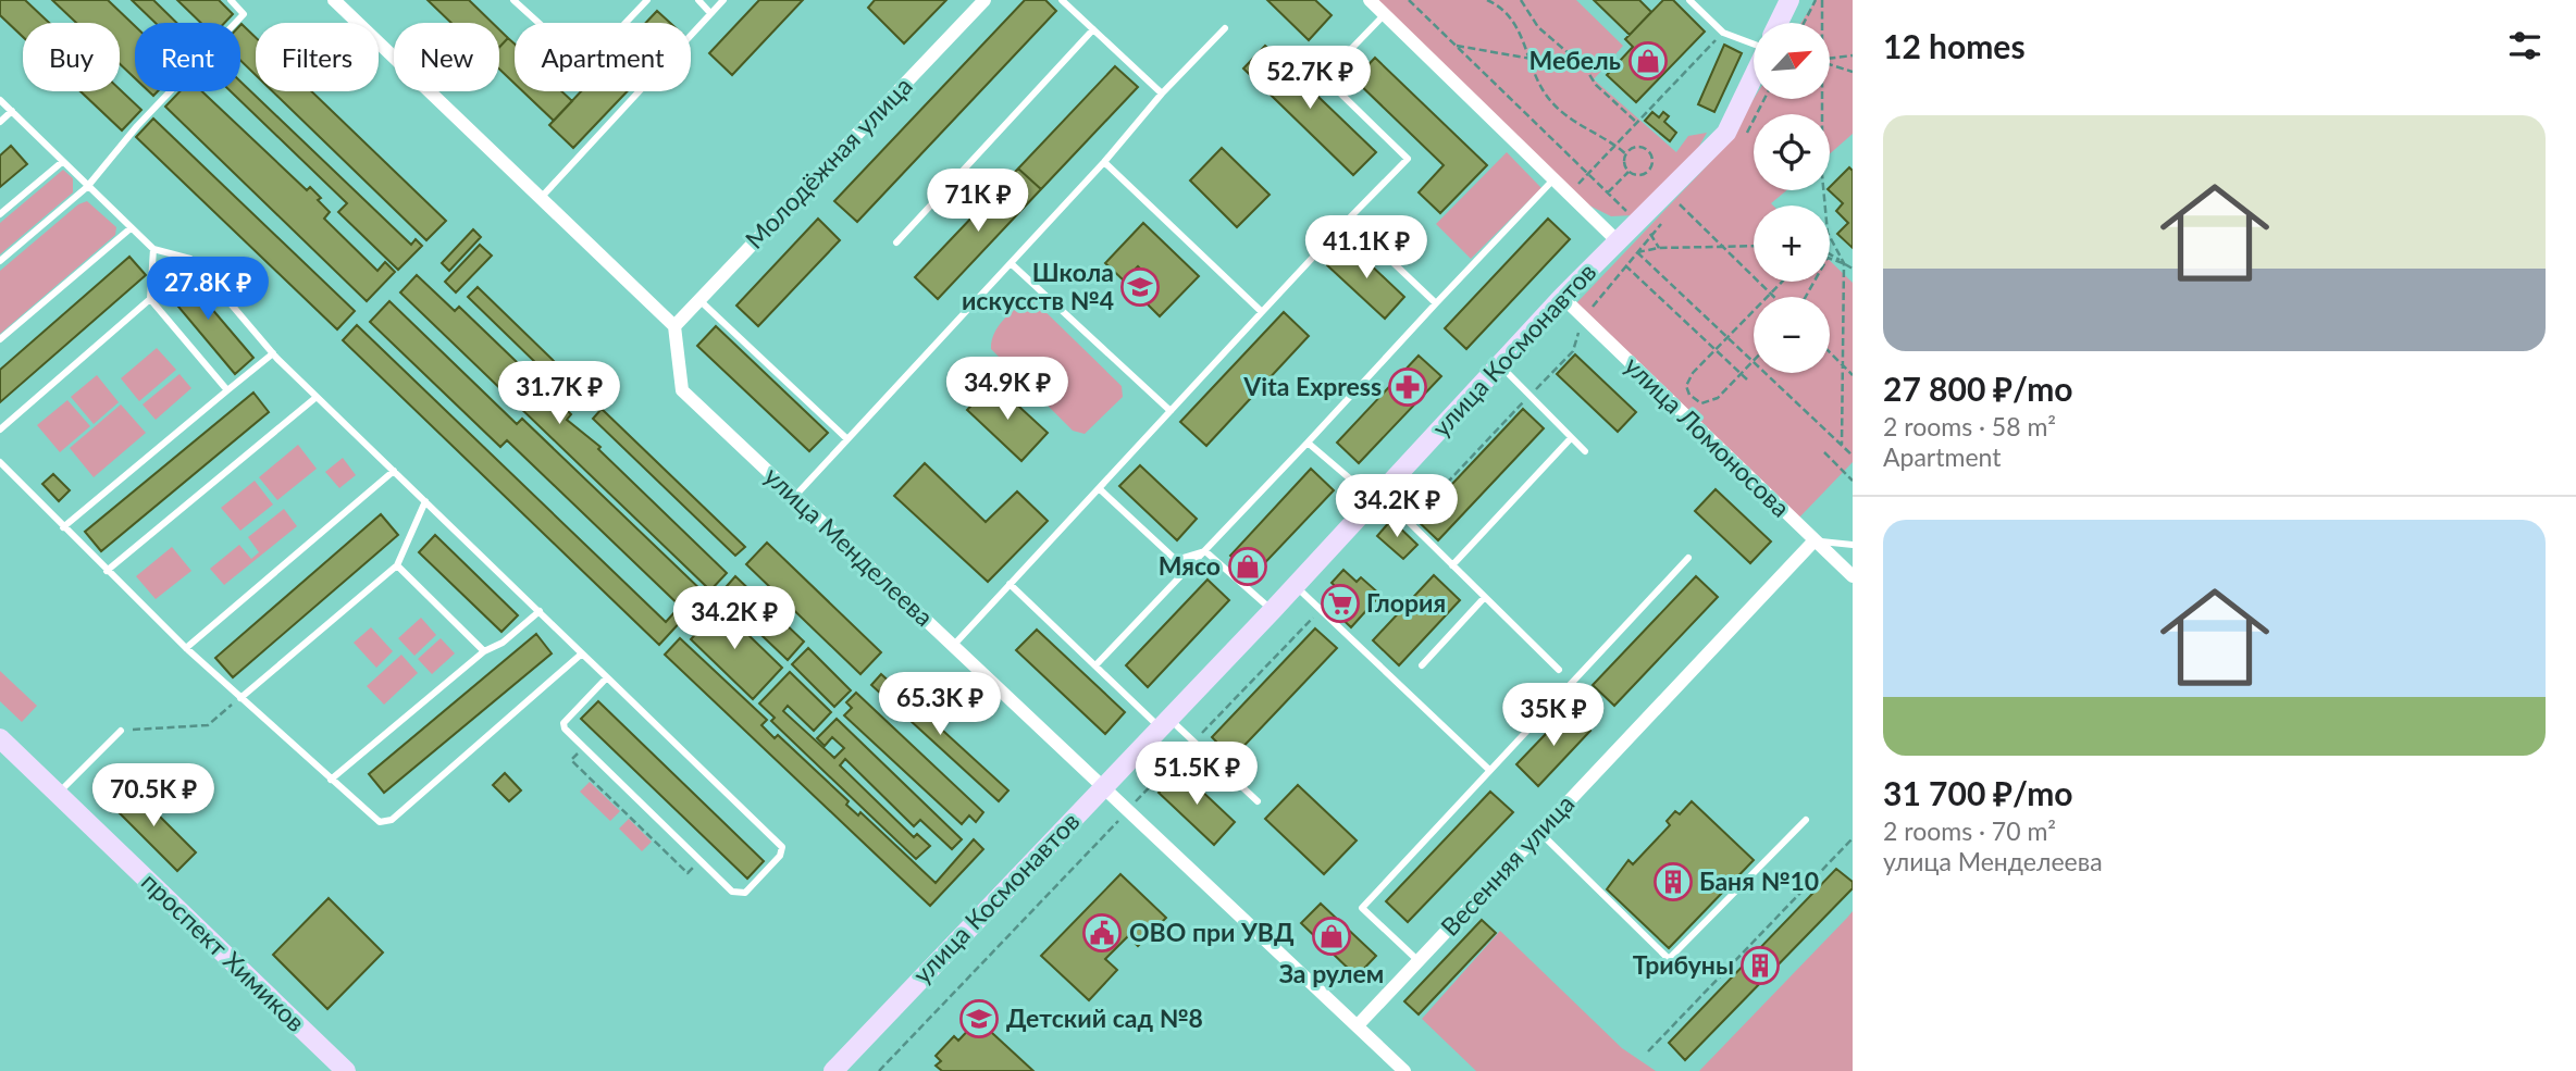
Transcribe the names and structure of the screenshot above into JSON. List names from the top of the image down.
{
  "streets": {
    "street": [
      "Молодёжная улица",
      "улица Космонавтов",
      "улица Ломоносова",
      "улица Менделеева",
      "Весенняя улица",
      "проспект Химиков"
    ]
  },
  "crossings": [
    ["Молодёжная улица", "улица Менделеева"],
    ["улица Космонавтов", "улица Ломоносова"],
    ["улица Космонавтов", "улица Менделеева"],
    ["улица Ломоносова", "Весенняя улица"],
    ["улица Менделеева", "Весенняя улица"]
  ],
  "places": {
    "shop": ["Мебель", "Мясо", "За рулем"],
    "school or university": ["Школа искусств №4", "Детский сад №8"],
    "pharmacy": ["Vita Express"],
    "supermarket": ["Глория"],
    "building": ["Баня №10", "Трибуны"],
    "public building": ["ОВО при УВД"]
  },
  "north": "top right",
  "page": {
    "heading": "12 homes",
    "map_buttons": ["+", "−"],
    "chip": [
      "Buy",
      "Rent",
      "Filters",
      "New",
      "Apartment"
    ],
    "price": [
      "52.7K ₽",
      "71K ₽",
      "41.1K ₽",
      "27.8K ₽",
      "34.9K ₽",
      "31.7K ₽",
      "34.2K ₽",
      "34.2K ₽",
      "65.3K ₽",
      "35K ₽",
      "51.5K ₽",
      "70.5K ₽"
    ],
    "list": [
      {
        "name": "27 800 ₽/mo",
        "note": "2 rooms · 58 m² · Apartment"
      },
      {
        "name": "31 700 ₽/mo",
        "note": "2 rooms · 70 m² · улица Менделеева"
      }
    ]
  }
}
